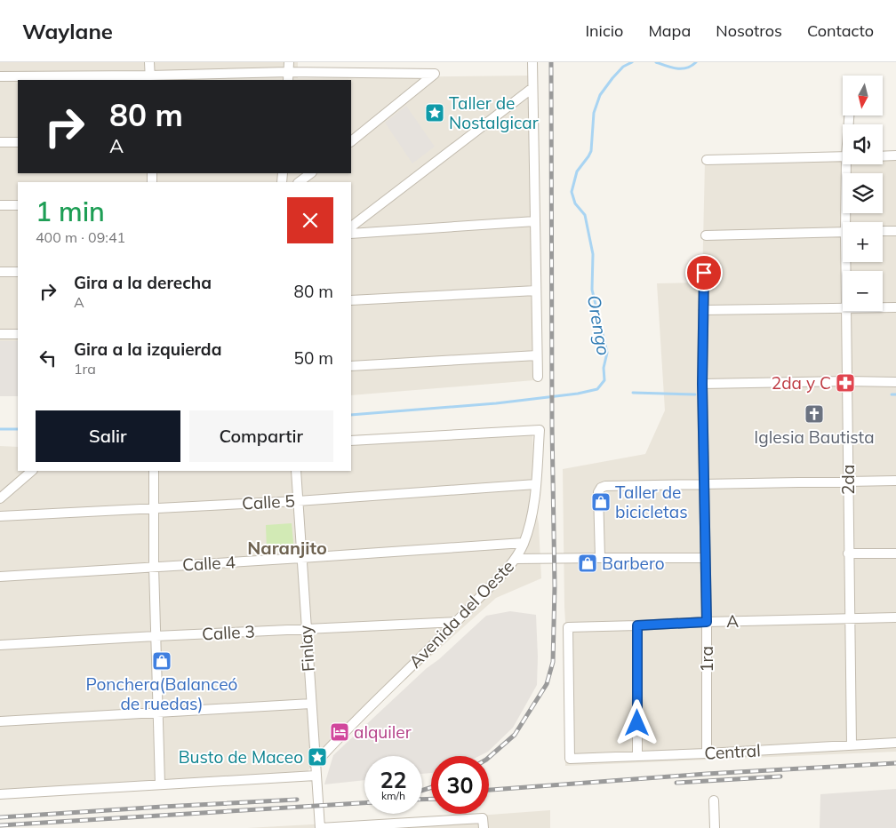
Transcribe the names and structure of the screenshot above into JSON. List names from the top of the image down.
{
  "streets": {
    "street": [
      "2da",
      "Calle 5",
      "Calle 4",
      "Avenida del Oeste",
      "A",
      "Calle 3",
      "Finlay",
      "1ra",
      "Central"
    ]
  },
  "crossings": [
    ["2da", "A"],
    ["2da", "Central"],
    ["Calle 5", "Avenida del Oeste"],
    ["Calle 5", "Finlay"],
    ["Calle 4", "Avenida del Oeste"],
    ["Calle 4", "Finlay"],
    ["Avenida del Oeste", "Calle 3"],
    ["Avenida del Oeste", "Finlay"],
    ["A", "1ra"],
    ["A", "Central"],
    ["Calle 3", "Finlay"],
    ["1ra", "Central"]
  ],
  "districts": ["Naranjito"],
  "water": ["Orengo"],
  "places": {
    "place": ["Taller de Nostalgicar", "Busto de Maceo"],
    "pharmacy": ["2da y C"],
    "church": ["Iglesia Bautista"],
    "shop": ["Taller de bicicletas", "Barbero", "Ponchera(Balanceó de ruedas)"],
    "hotel": ["alquiler"]
  },
  "north": "bottom",
  "page": {
    "header": "Waylane",
    "nav": [
      "Inicio",
      "Mapa",
      "Nosotros",
      "Contacto"
    ],
    "map_buttons": ["+", "−"],
    "turn": ["80 m", "A"],
    "heading": ["1 min", "400 m · 09:41"],
    "list": [
      {
        "name": "Gira a la derecha",
        "note": "A",
        "value": "80 m"
      },
      {
        "name": "Gira a la izquierda",
        "note": "1ra",
        "value": "50 m"
      }
    ],
    "buttons": ["Salir", "Compartir"],
    "speed": "22 km/h",
    "limit": "30"
  }
}
